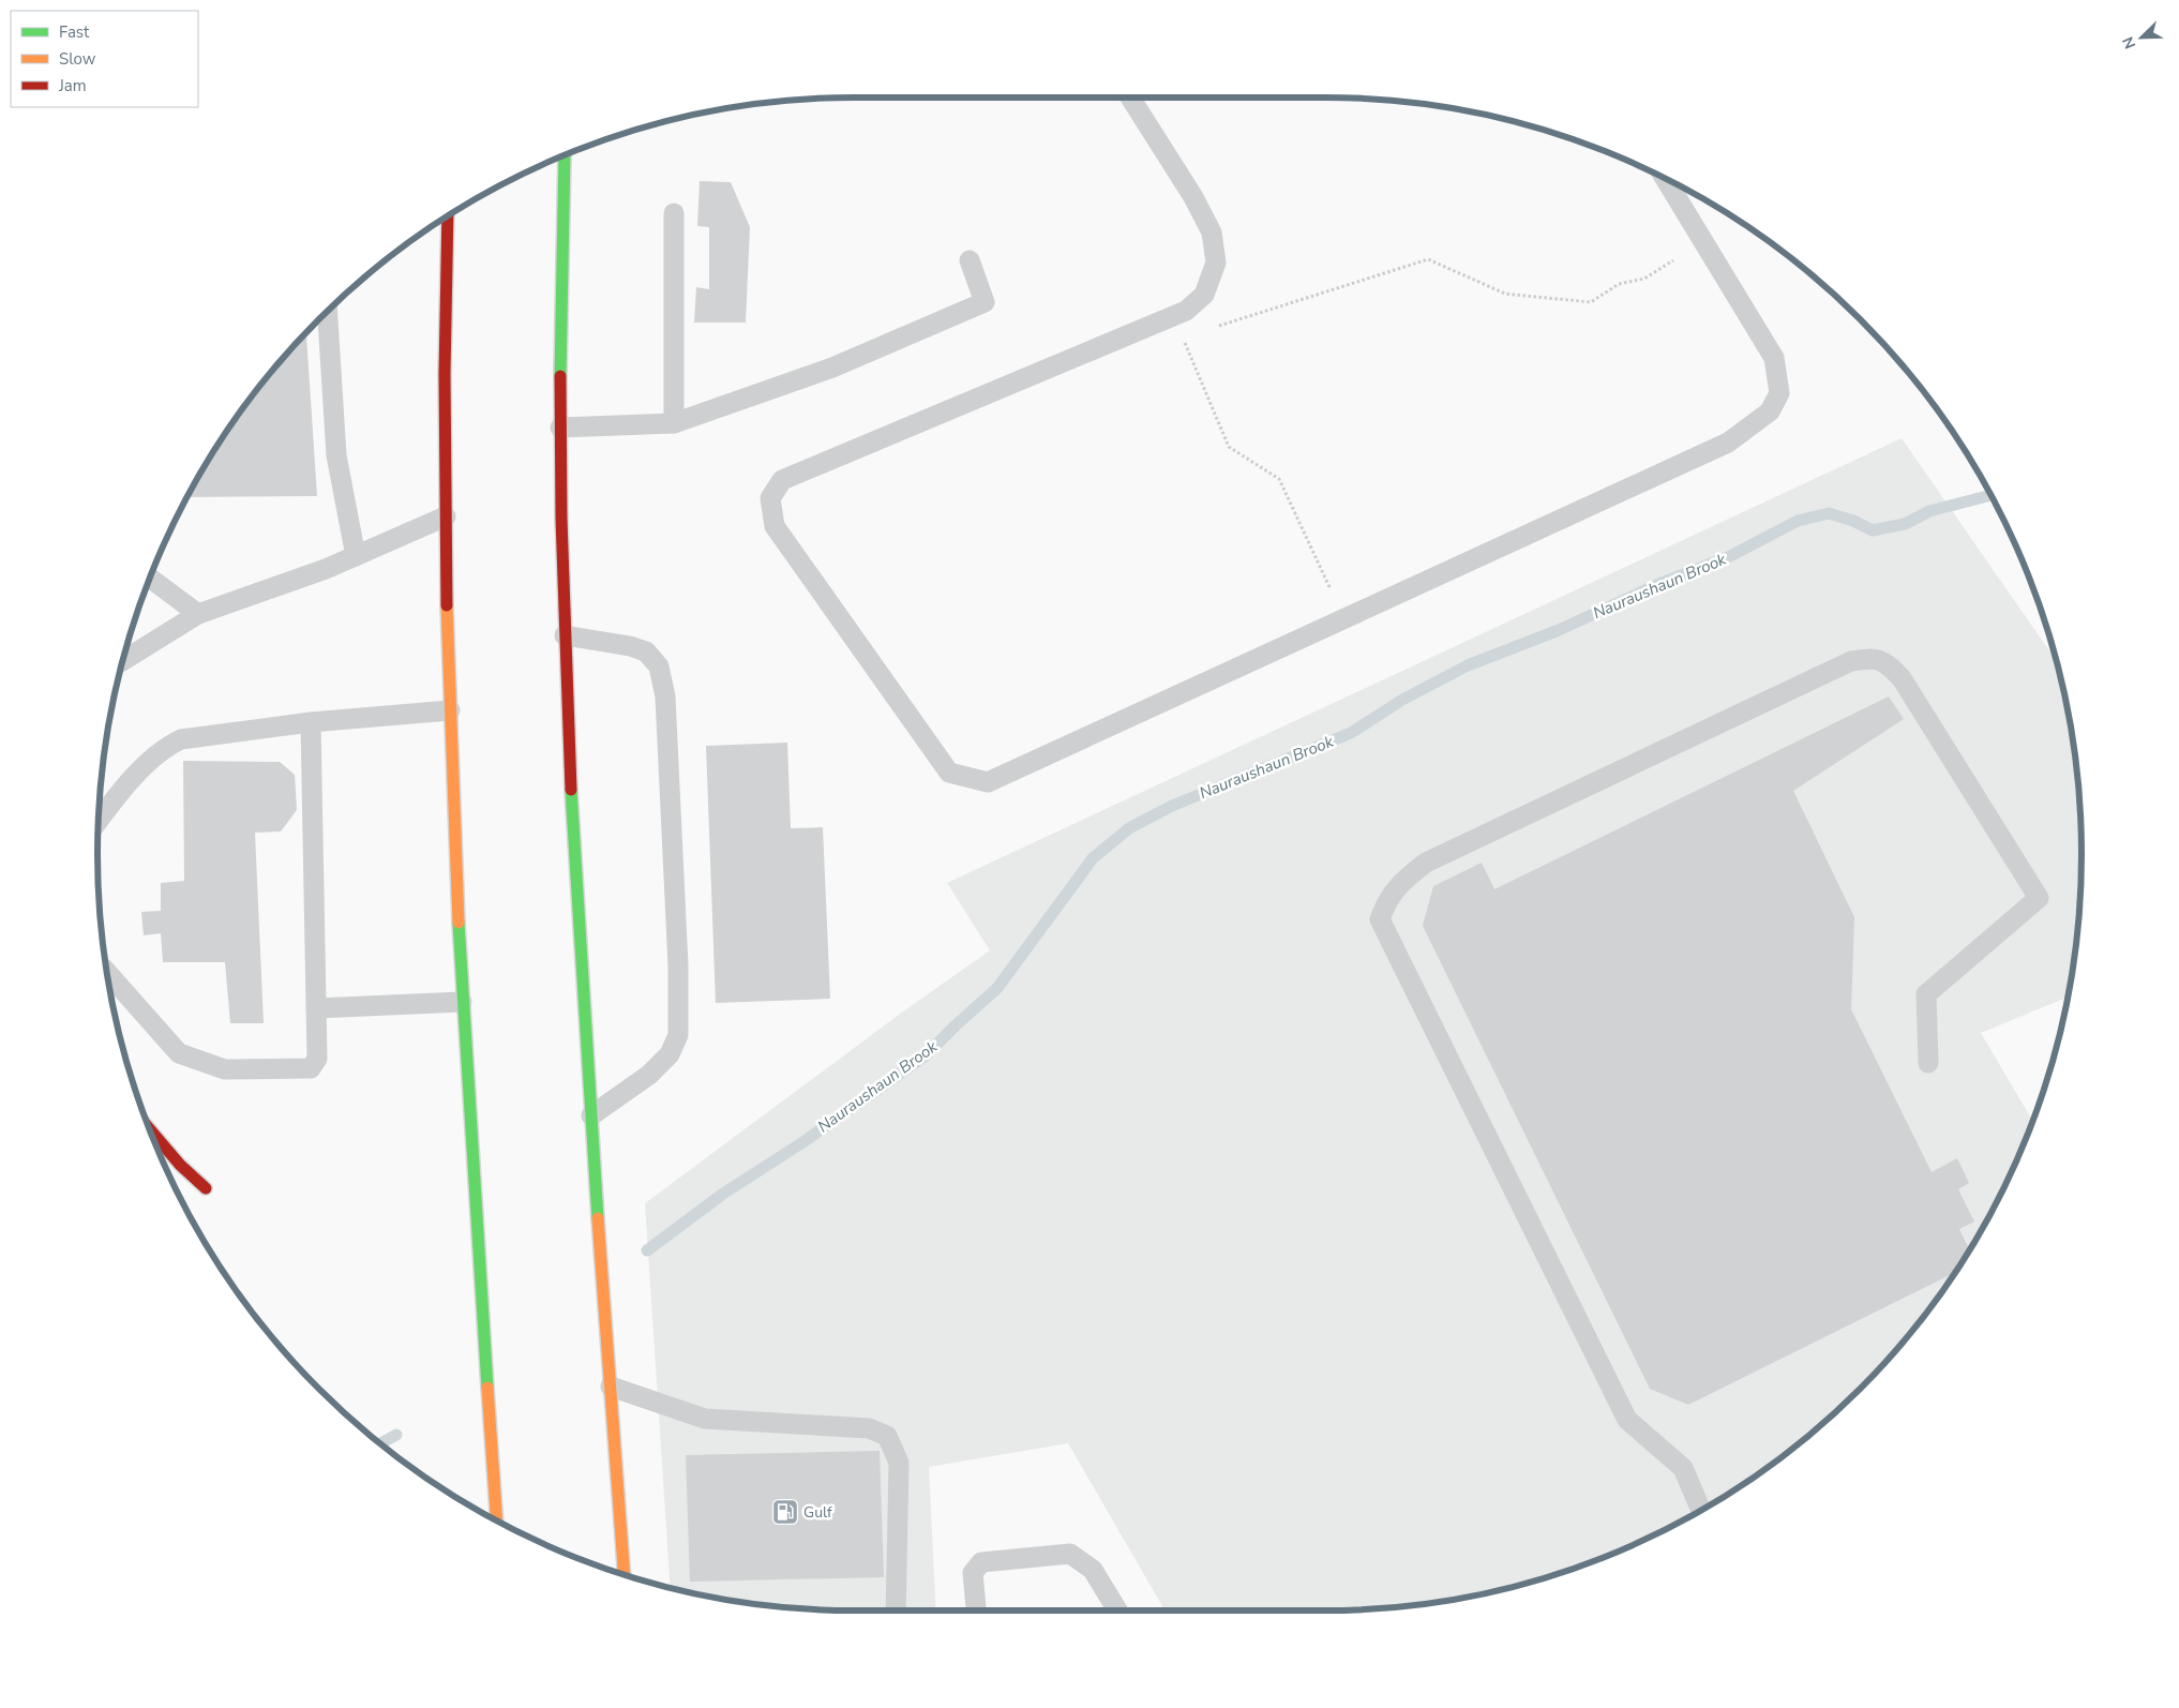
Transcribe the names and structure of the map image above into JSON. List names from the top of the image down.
{
  "water": ["Nauraushaun Brook"],
  "places": {
    "fuel station": ["Gulf"]
  },
  "legend": ["Fast", "Slow", "Jam"],
  "north": "bottom left"
}
